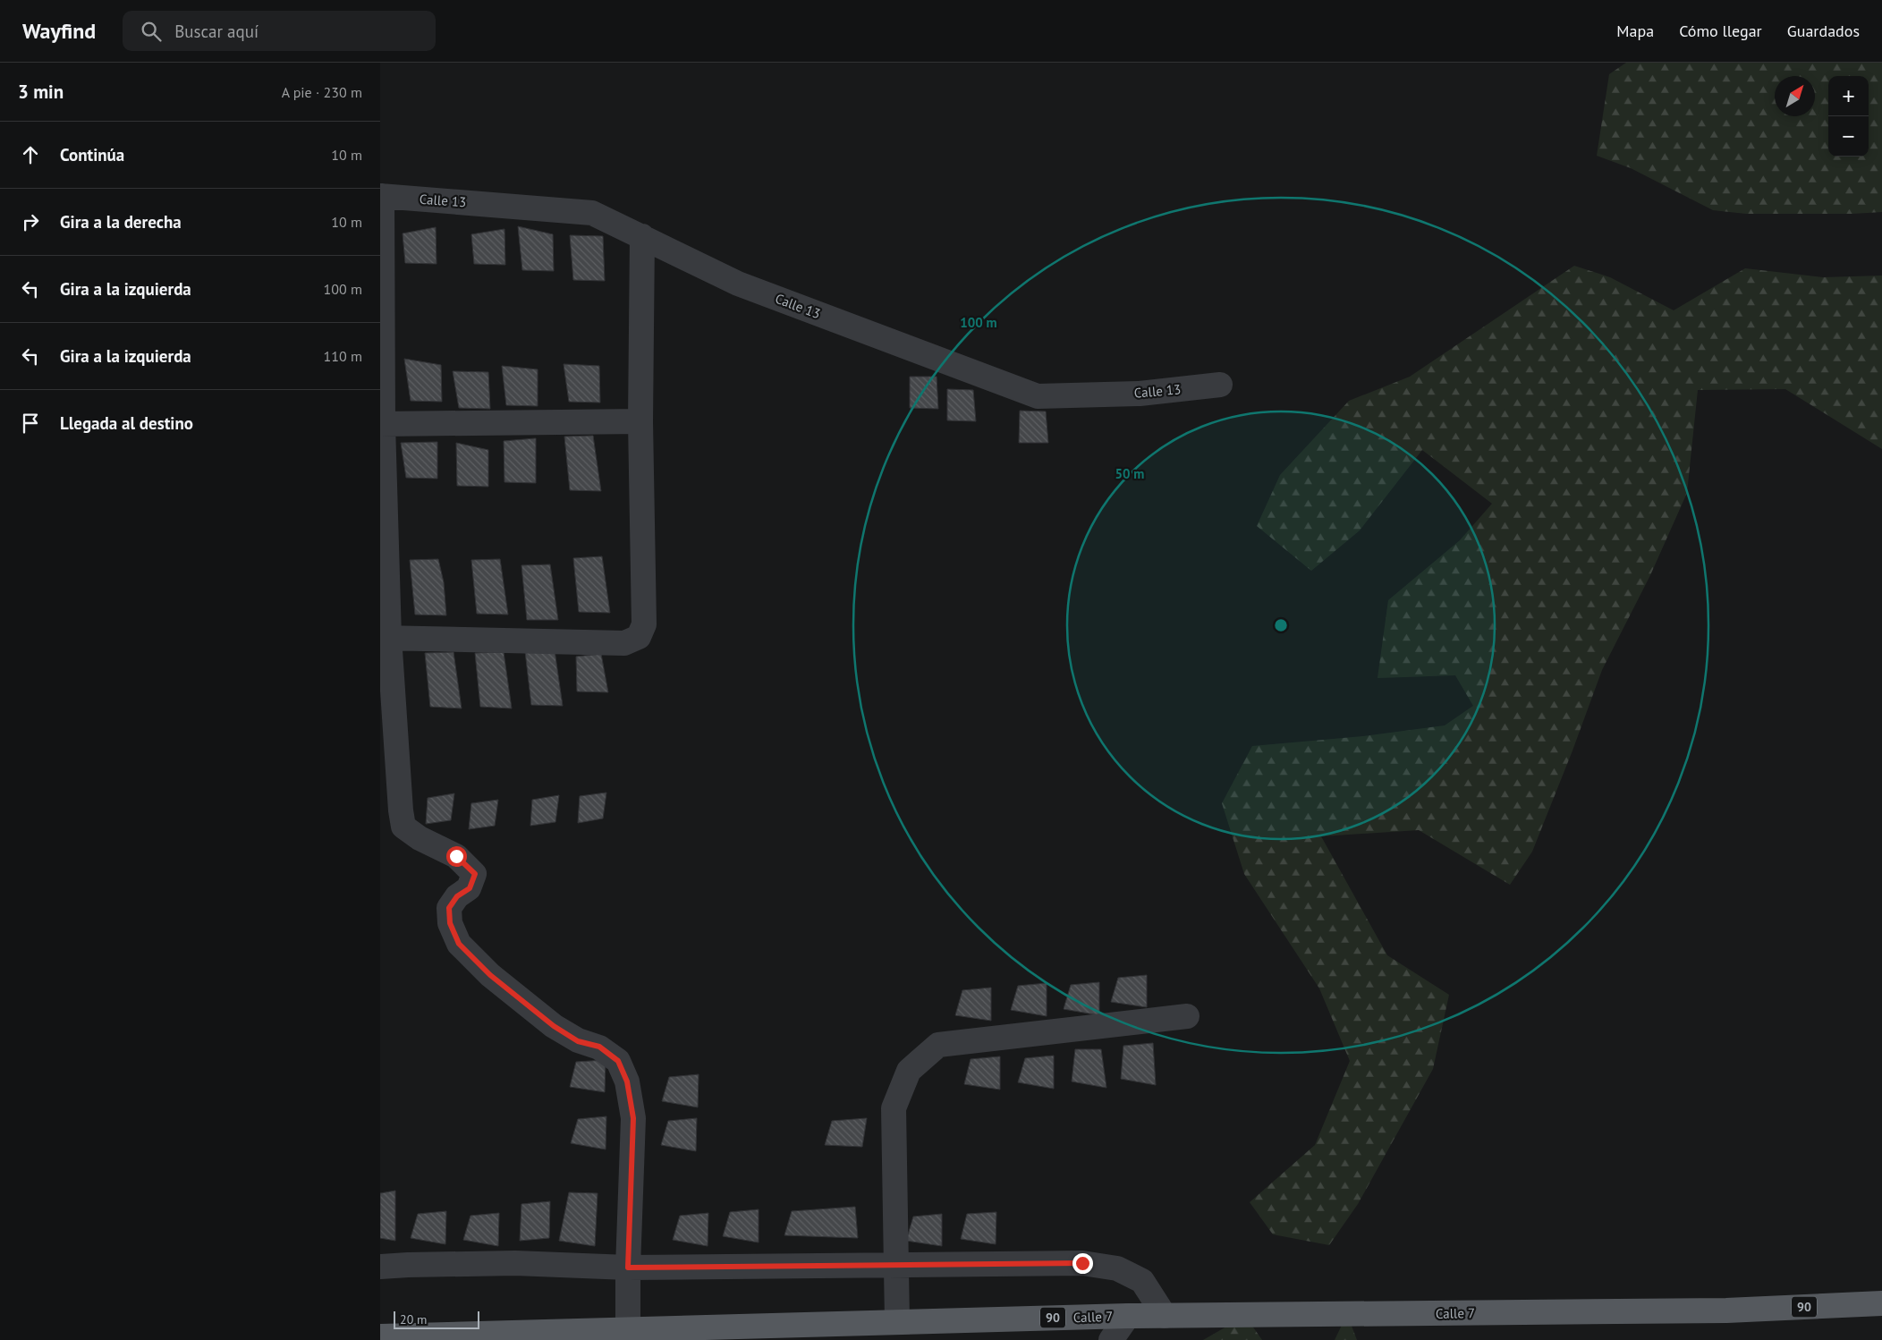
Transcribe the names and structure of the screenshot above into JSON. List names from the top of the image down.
{
  "streets": {
    "main road": ["90", "Calle 7"],
    "street": ["Calle 13"]
  },
  "scale_bar": "20 m",
  "north": "top right",
  "page": {
    "header": "Wayfind",
    "search": "Buscar aquí",
    "nav": ["Mapa", "Cómo llegar", "Guardados"],
    "heading": ["3 min", "A pie · 230 m"],
    "map_buttons": ["+", "−"],
    "list": [
      ["Continúa", "10 m"],
      ["Gira a la derecha", "10 m"],
      ["Gira a la izquierda", "100 m"],
      ["Gira a la izquierda", "110 m"],
      "Llegada al destino"
    ],
    "scale": "20 m"
  },
  "rings": ["100 m", "50 m"]
}
